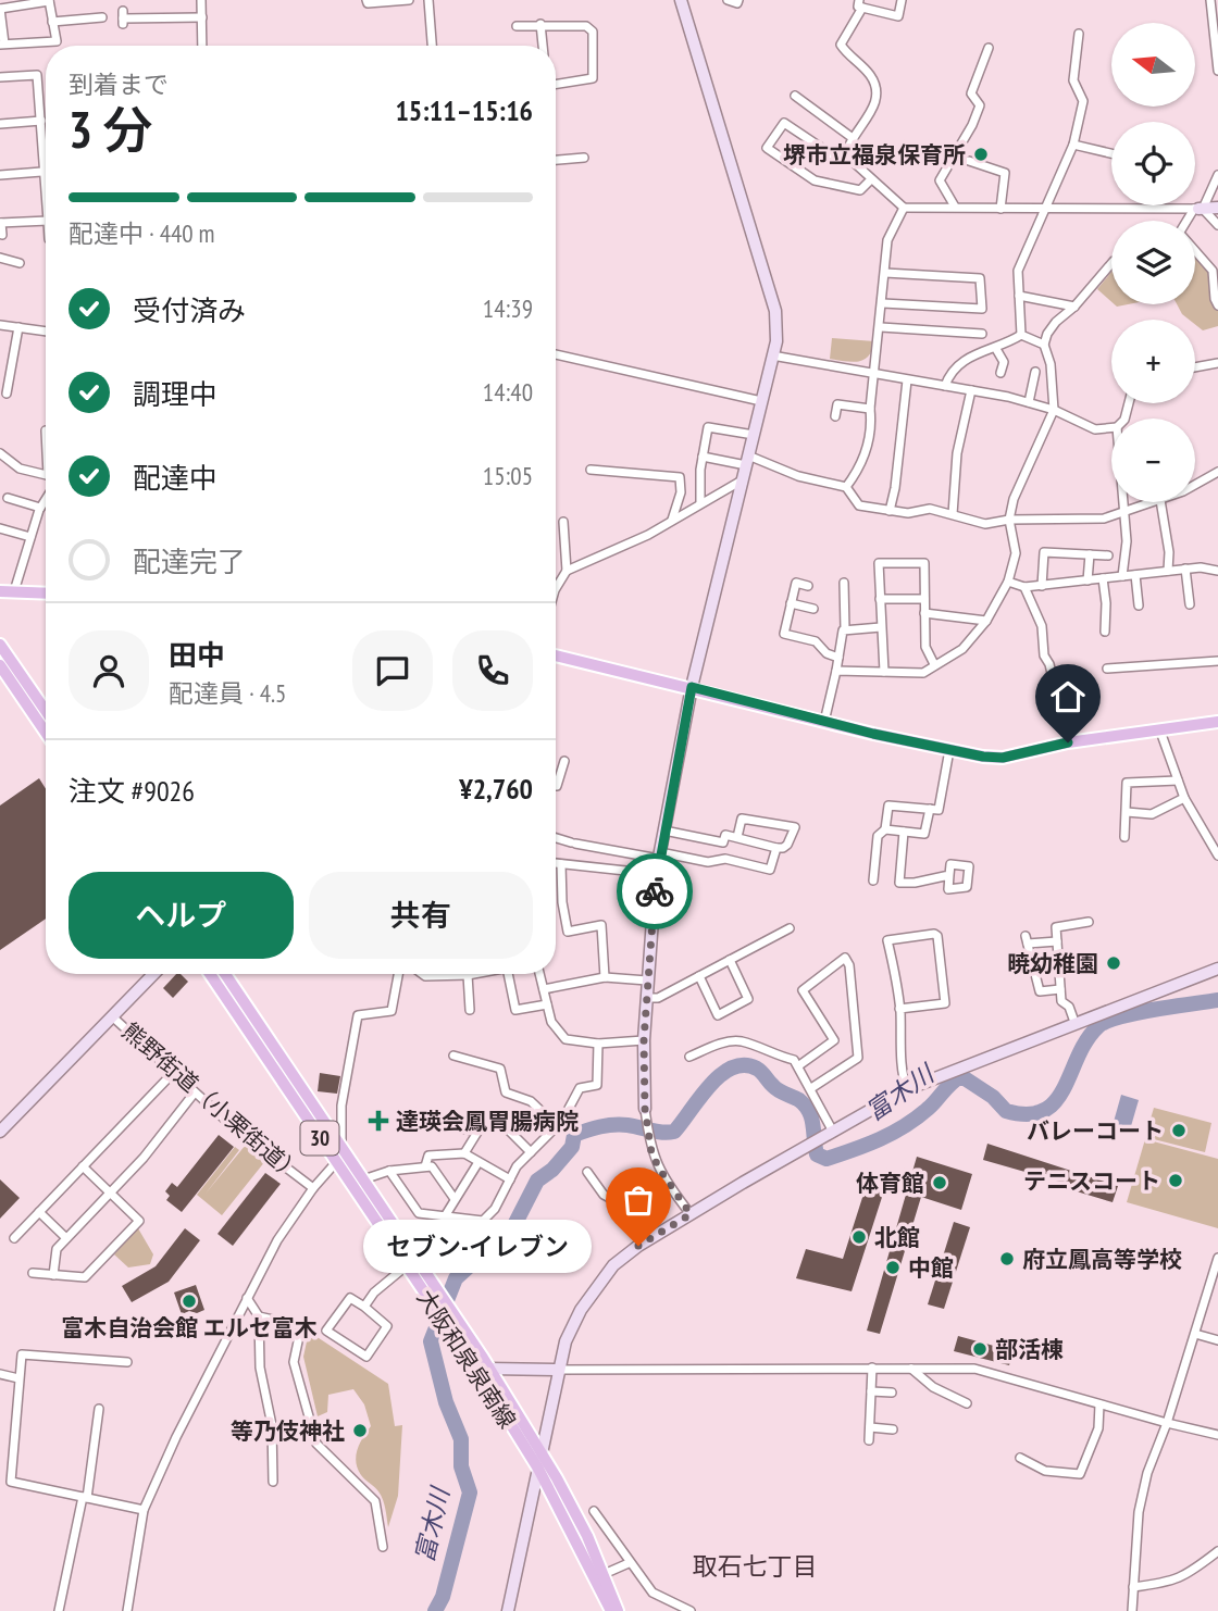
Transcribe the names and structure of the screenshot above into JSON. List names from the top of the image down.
{
  "streets": {
    "main road": ["30", "大阪和泉泉南線"],
    "street": ["熊野街道（小栗街道）"]
  },
  "districts": ["取石七丁目"],
  "water": ["富木川"],
  "places": {
    "other": [
      "堺市立福泉保育所",
      "暁幼稚園",
      "バレーコート",
      "テニスコート",
      "体育館",
      "北館",
      "セブン-イレブン",
      "府立鳳高等学校",
      "中館",
      "富木自治会館 エルセ富木",
      "部活棟",
      "等乃伎神社"
    ],
    "health": ["達瑛会鳳胃腸病院"]
  },
  "north": "left",
  "page": {
    "map_buttons": ["+", "−"],
    "heading": ["3 分", "到着まで", "15:11–15:16"],
    "panel": [
      "田中",
      "配達員 · 4.5",
      "注文 #9026",
      "¥2,760"
    ],
    "bar": "配達中 · 440 m",
    "list": [
      ["受付済み", "14:39"],
      ["調理中", "14:40"],
      ["配達中", "15:05"],
      "配達完了"
    ],
    "buttons": ["ヘルプ", "共有"],
    "bubble": "セブン-イレブン"
  }
}
